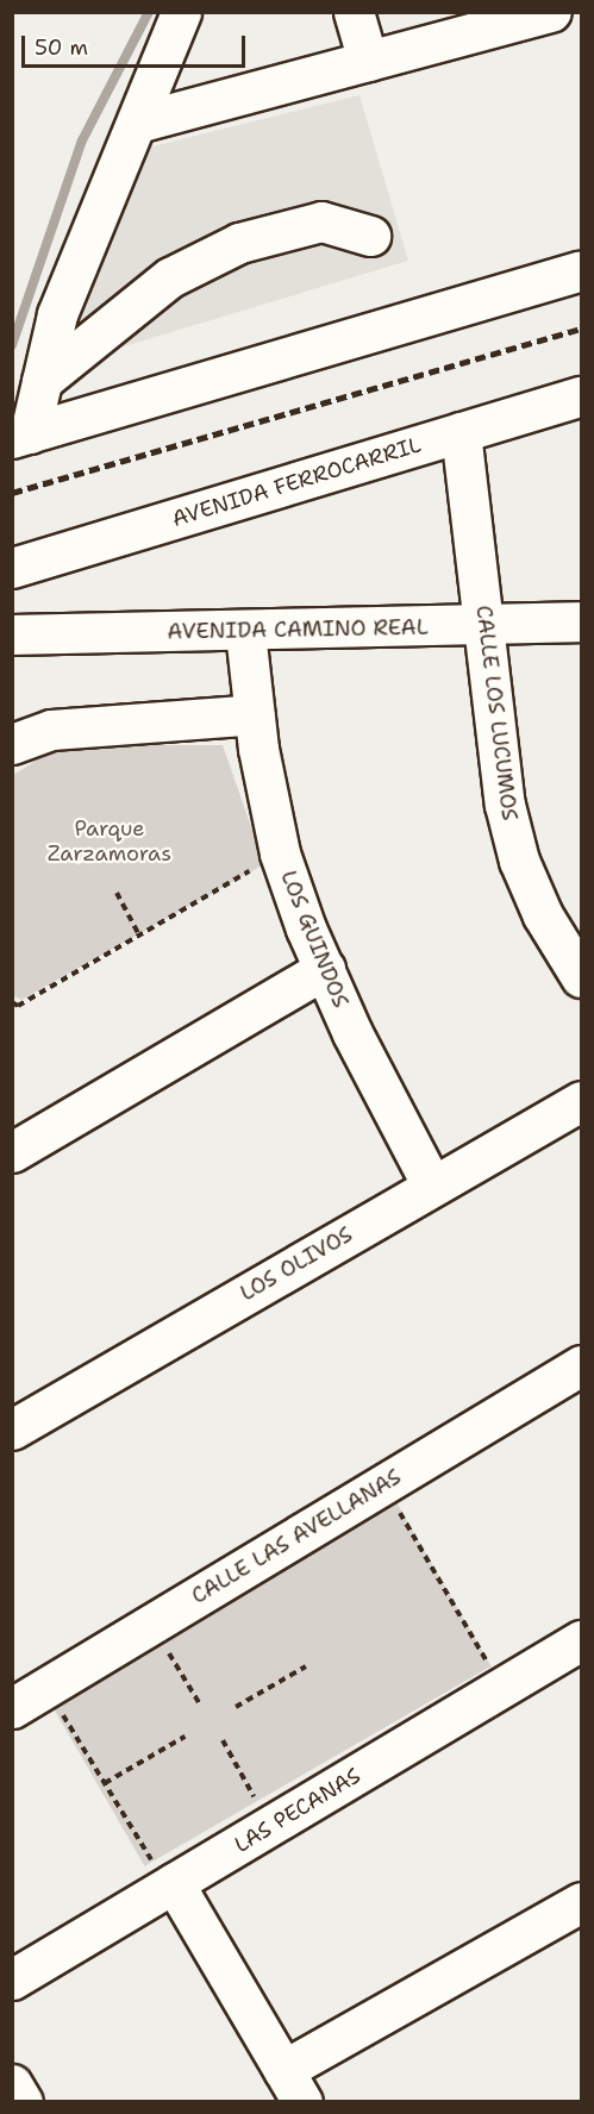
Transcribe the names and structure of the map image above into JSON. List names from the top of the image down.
{
  "streets": {
    "street": [
      "AVENIDA FERROCARRIL",
      "AVENIDA CAMINO REAL",
      "CALLE LOS LUCUMOS",
      "LOS GUINDOS",
      "LOS OLIVOS",
      "CALLE LAS AVELLANAS",
      "LAS PECANAS"
    ]
  },
  "crossings": [
    ["AVENIDA FERROCARRIL", "CALLE LOS LUCUMOS"],
    ["AVENIDA CAMINO REAL", "CALLE LOS LUCUMOS"],
    ["AVENIDA CAMINO REAL", "LOS GUINDOS"],
    ["LOS GUINDOS", "LOS OLIVOS"]
  ],
  "parks": ["Parque Zarzamoras"],
  "scale_bar": "50 m"
}
